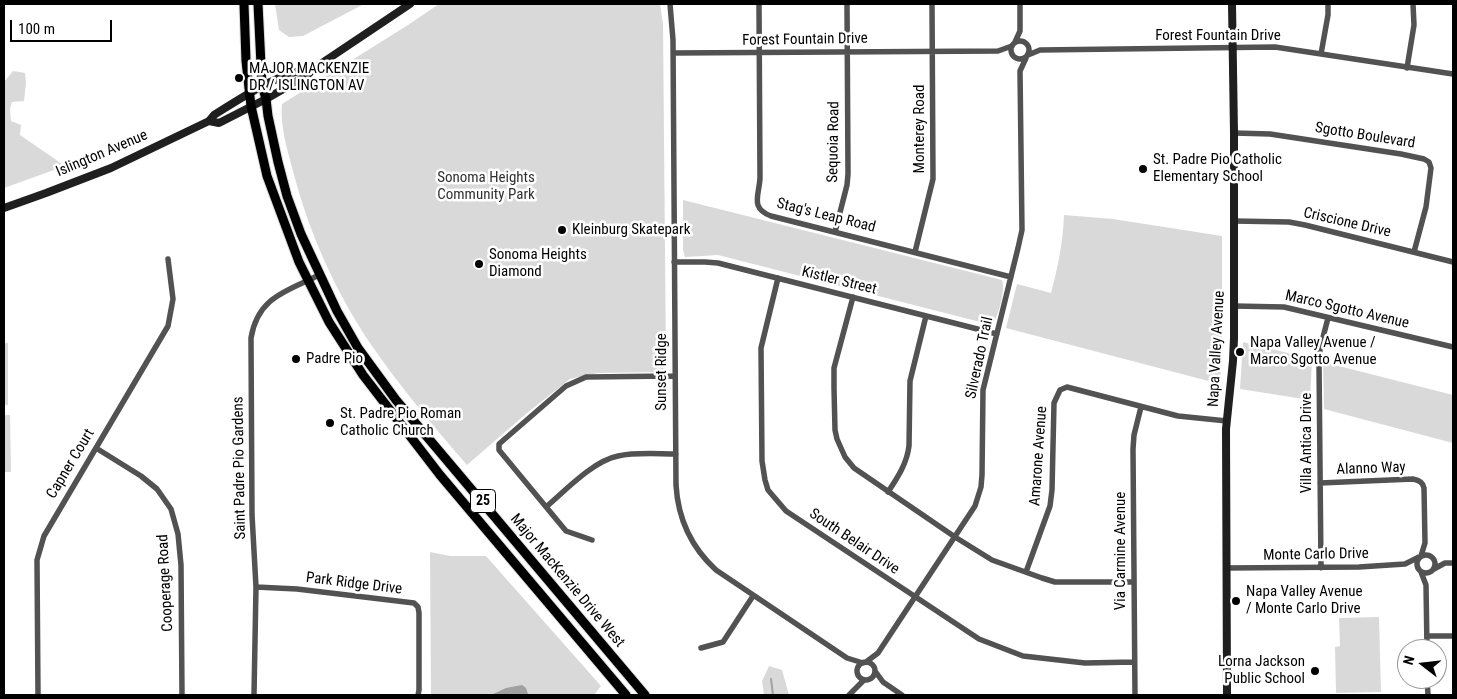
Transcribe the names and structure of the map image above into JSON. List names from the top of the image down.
{
  "streets": {
    "main road": ["25", "Major MacKenzie Drive West"],
    "street": [
      "Forest Fountain Drive",
      "Monterey Road",
      "Sgotto Boulevard",
      "Sequoia Road",
      "Islington Avenue",
      "Stag's Leap Road",
      "Criscione Drive",
      "Kistler Street",
      "Marco Sgotto Avenue",
      "Napa Valley Avenue",
      "Silverado Trail",
      "Sunset Ridge",
      "Villa Antica Drive",
      "Amarone Avenue",
      "Capner Court",
      "Saint Padre Pio Gardens",
      "Alanno Way",
      "South Belair Drive",
      "Via Carmine Avenue",
      "Monte Carlo Drive",
      "Cooperage Road",
      "Park Ridge Drive"
    ]
  },
  "crossings": [
    ["Forest Fountain Drive", "Monterey Road"],
    ["Forest Fountain Drive", "Sequoia Road"],
    ["Forest Fountain Drive", "Stag's Leap Road"],
    ["Forest Fountain Drive", "Napa Valley Avenue"],
    ["Forest Fountain Drive", "Silverado Trail"],
    ["Forest Fountain Drive", "Sunset Ridge"],
    ["Monterey Road", "Stag's Leap Road"],
    ["Sgotto Boulevard", "Criscione Drive"],
    ["Sgotto Boulevard", "Napa Valley Avenue"],
    ["Sequoia Road", "Stag's Leap Road"],
    ["Islington Avenue", "Major MacKenzie Drive West"],
    ["Stag's Leap Road", "Silverado Trail"],
    ["Criscione Drive", "Napa Valley Avenue"],
    ["Kistler Street", "Silverado Trail"],
    ["Kistler Street", "Sunset Ridge"],
    ["Kistler Street", "South Belair Drive"],
    ["Marco Sgotto Avenue", "Napa Valley Avenue"],
    ["Marco Sgotto Avenue", "Villa Antica Drive"],
    ["Napa Valley Avenue", "Amarone Avenue"],
    ["Napa Valley Avenue", "Monte Carlo Drive"],
    ["Silverado Trail", "Sunset Ridge"],
    ["Silverado Trail", "South Belair Drive"],
    ["Villa Antica Drive", "Alanno Way"],
    ["Villa Antica Drive", "Monte Carlo Drive"],
    ["Amarone Avenue", "Via Carmine Avenue"],
    ["Capner Court", "Cooperage Road"],
    ["Saint Padre Pio Gardens", "Major MacKenzie Drive West"],
    ["Saint Padre Pio Gardens", "Park Ridge Drive"],
    ["Alanno Way", "Monte Carlo Drive"],
    ["South Belair Drive", "Via Carmine Avenue"]
  ],
  "parks": ["Sonoma Heights Community Park"],
  "places": [
    "MAJOR MACKENZIE DR / ISLINGTON AV",
    "St. Padre Pio Catholic Elementary School",
    "Kleinburg Skatepark",
    "Sonoma Heights Diamond",
    "Napa Valley Avenue / Marco Sgotto Avenue",
    "Padre Pio",
    "St. Padre Pio Roman Catholic Church",
    "Napa Valley Avenue / Monte Carlo Drive",
    "Lorna Jackson Public School"
  ],
  "scale_bar": "100 m",
  "north": "left"
}
